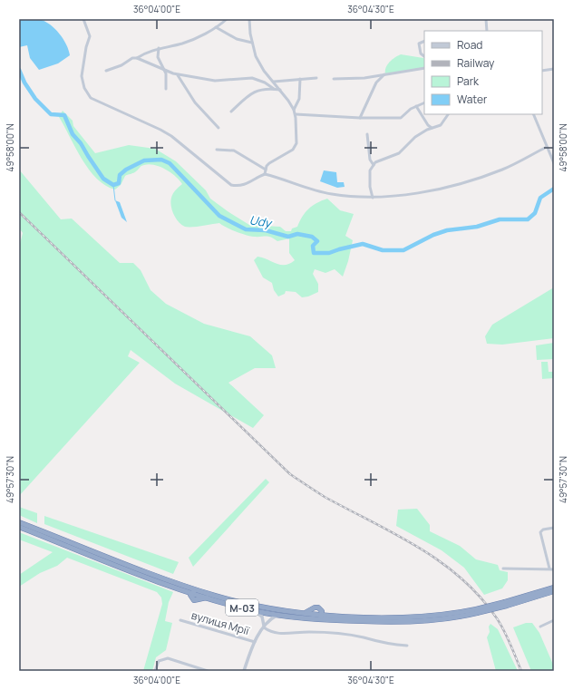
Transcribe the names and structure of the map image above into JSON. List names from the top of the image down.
{
  "streets": {
    "highway": ["М-03"],
    "street": ["вулиця Мрії"]
  },
  "water": ["Udy"],
  "legend": [
    "Road",
    "Railway",
    "Park",
    "Water"
  ],
  "coordinates": [
    "36°04'00\"E",
    "36°04'30\"E",
    "49°58'00\"N",
    "49°57'30\"N"
  ]
}
